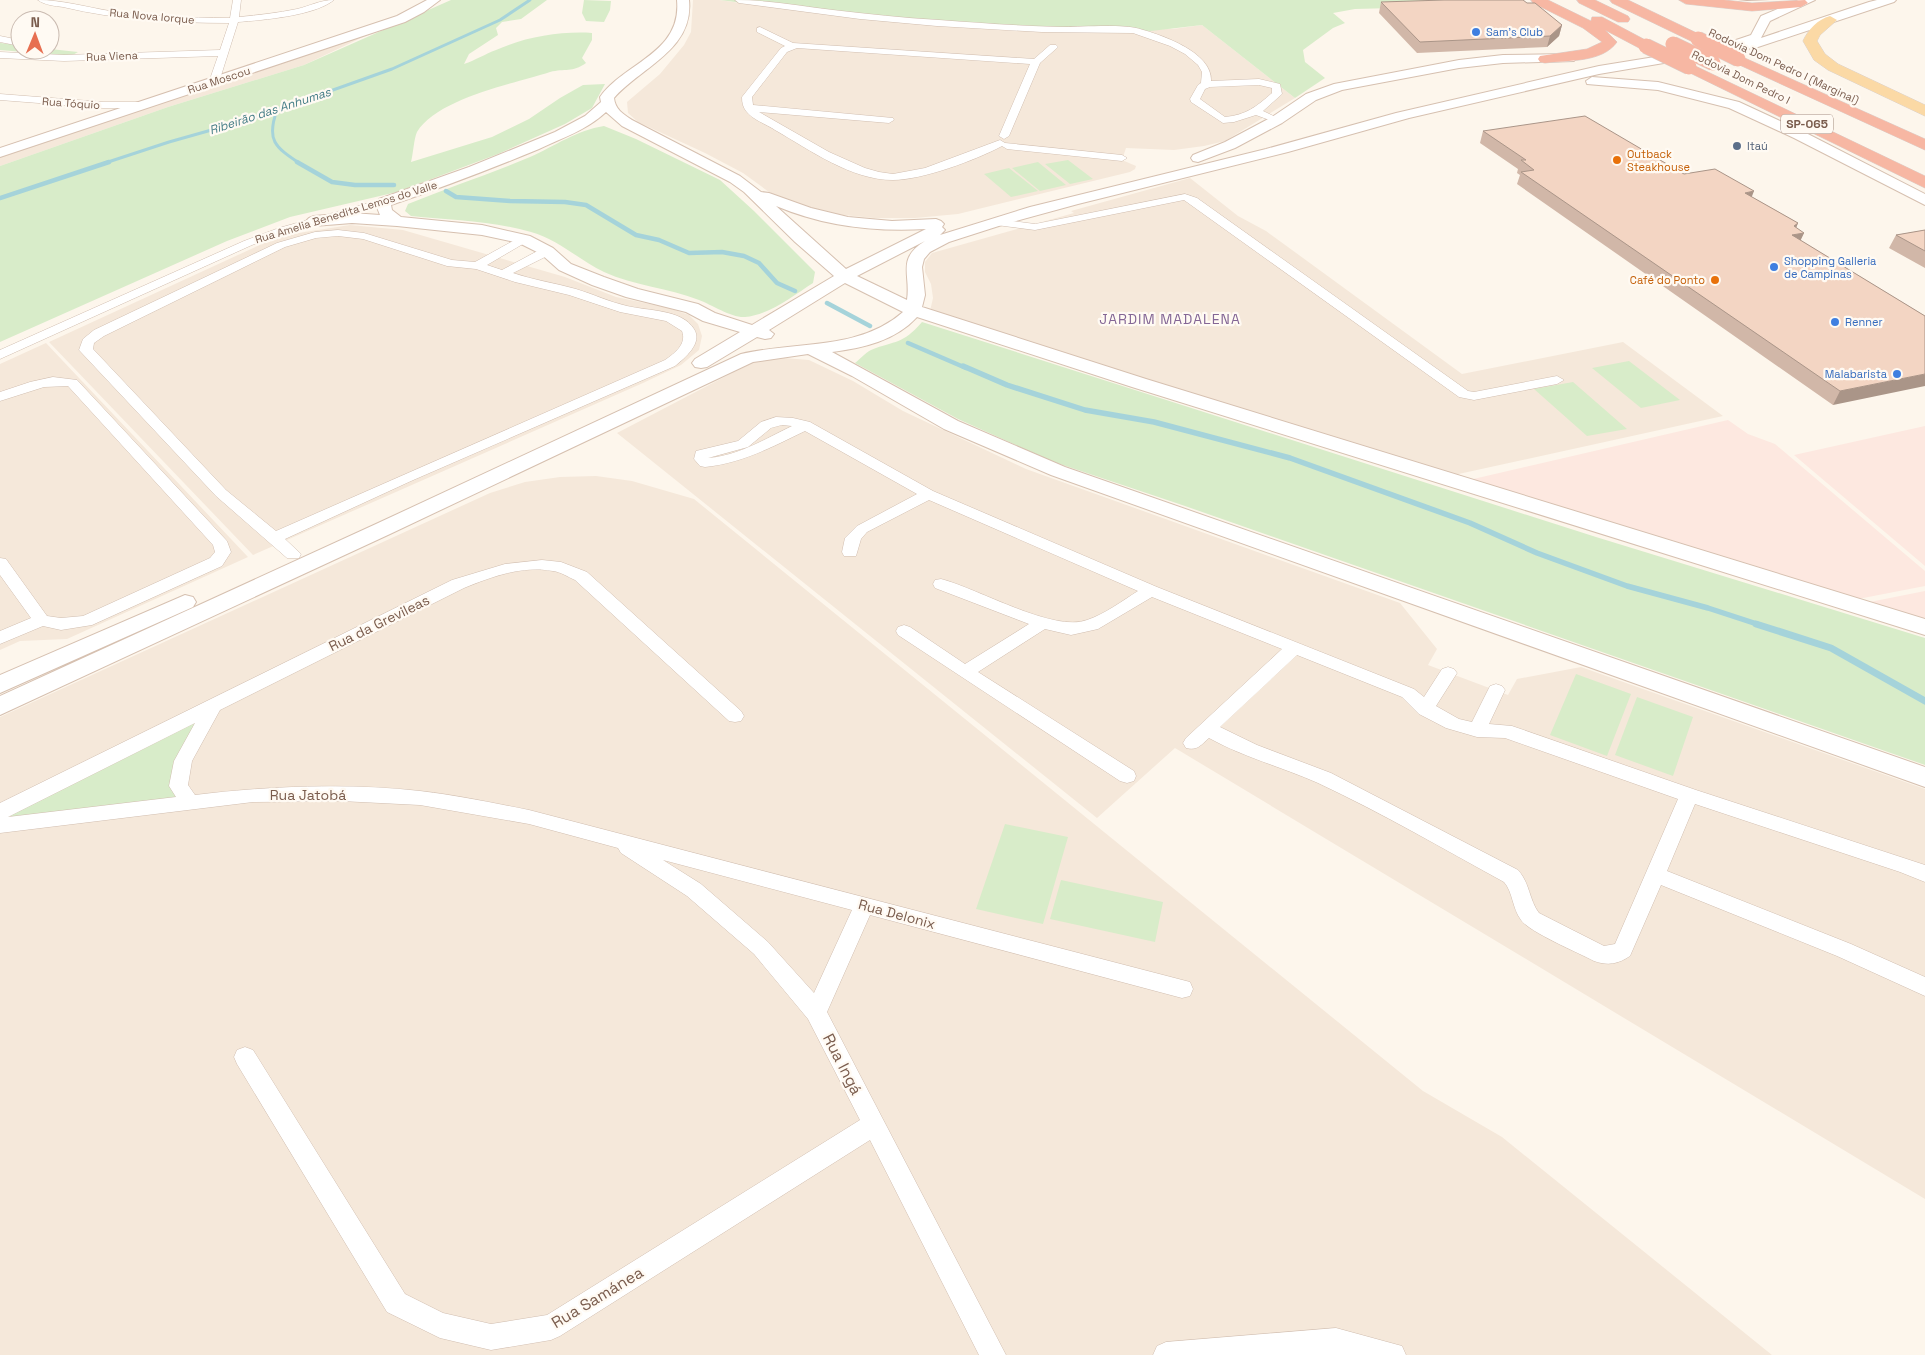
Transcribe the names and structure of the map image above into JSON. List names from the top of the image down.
{
  "streets": {
    "highway": ["Rodovia Dom Pedro I (Marginal)", "Rodovia Dom Pedro I", "SP-065"],
    "main road": ["Rua Moscou", "Rua Amelia Benedita Lemos do Valle"],
    "street": [
      "Rua Nova Iorque",
      "Rua Viena",
      "Rua Tóquio",
      "Rua da Grevileas",
      "Rua Jatobá",
      "Rua Delonix",
      "Rua Ingá",
      "Rua Samánea"
    ]
  },
  "crossings": [
    ["Rua Moscou", "Rua Tóquio"],
    ["Rua Jatobá", "Rua Delonix"],
    ["Rua Jatobá", "Rua Ingá"],
    ["Rua Delonix", "Rua Ingá"],
    ["Rua Ingá", "Rua Samánea"]
  ],
  "districts": ["JARDIM MADALENA"],
  "water": ["Ribeirão das Anhumas"],
  "places": [
    "Sam's Club",
    "Itaú",
    "Outback Steakhouse",
    "Shopping Galleria de Campinas",
    "Café do Ponto",
    "Renner",
    "Malabarista"
  ],
  "north": "top"
}
